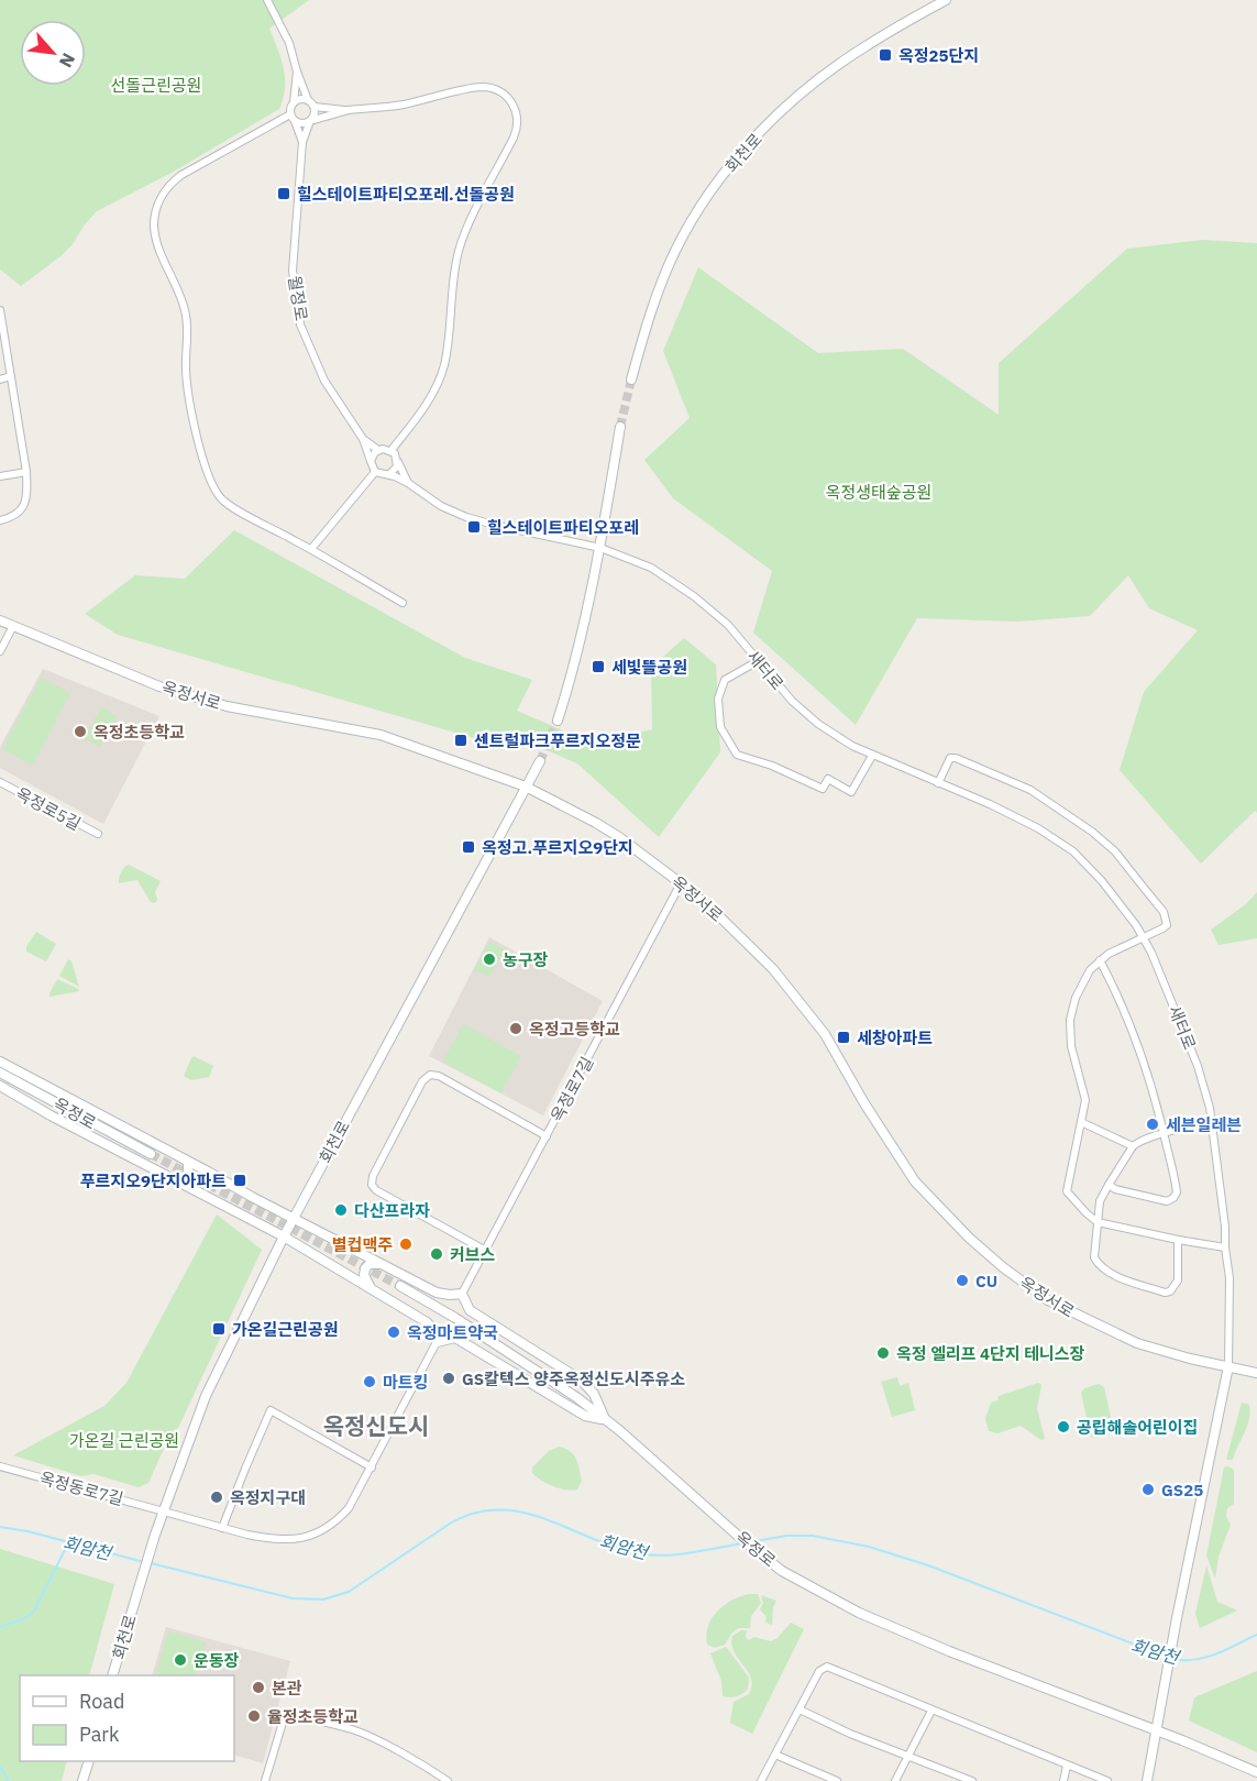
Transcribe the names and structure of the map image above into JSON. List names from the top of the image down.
{
  "streets": {
    "main road": ["회천로", "옥정서로", "옥정로"],
    "street": [
      "월정로",
      "새터로",
      "옥정로5길",
      "옥정로7길",
      "옥정동로7길"
    ]
  },
  "crossings": [
    ["회천로", "옥정서로"],
    ["회천로", "옥정동로7길"],
    ["새터로", "옥정서로"],
    ["옥정서로", "옥정로7길"]
  ],
  "districts": ["옥정신도시"],
  "water": ["회암천"],
  "parks": ["선돌근린공원", "옥정생태숲공원", "가온길 근린공원"],
  "places": {
    "transit": [
      "옥정25단지",
      "힐스테이트파티오포레.선돌공원",
      "힐스테이트파티오포레",
      "세빛뜰공원",
      "센트럴파크푸르지오정문",
      "옥정고.푸르지오9단지",
      "세창아파트",
      "푸르지오9단지아파트",
      "가온길근린공원"
    ],
    "other": [
      "옥정초등학교",
      "농구장",
      "옥정고등학교",
      "세븐일레븐",
      "다산프라자",
      "별컵맥주",
      "커브스",
      "CU",
      "옥정마트약국",
      "옥정 엘리프 4단지 테니스장",
      "GS칼텍스 양주옥정신도시주유소",
      "마트킹",
      "공립해솔어린이집",
      "GS25",
      "옥정지구대",
      "운동장",
      "본관",
      "율정초등학교"
    ]
  },
  "legend": ["Road", "Park"],
  "north": "bottom right"
}
